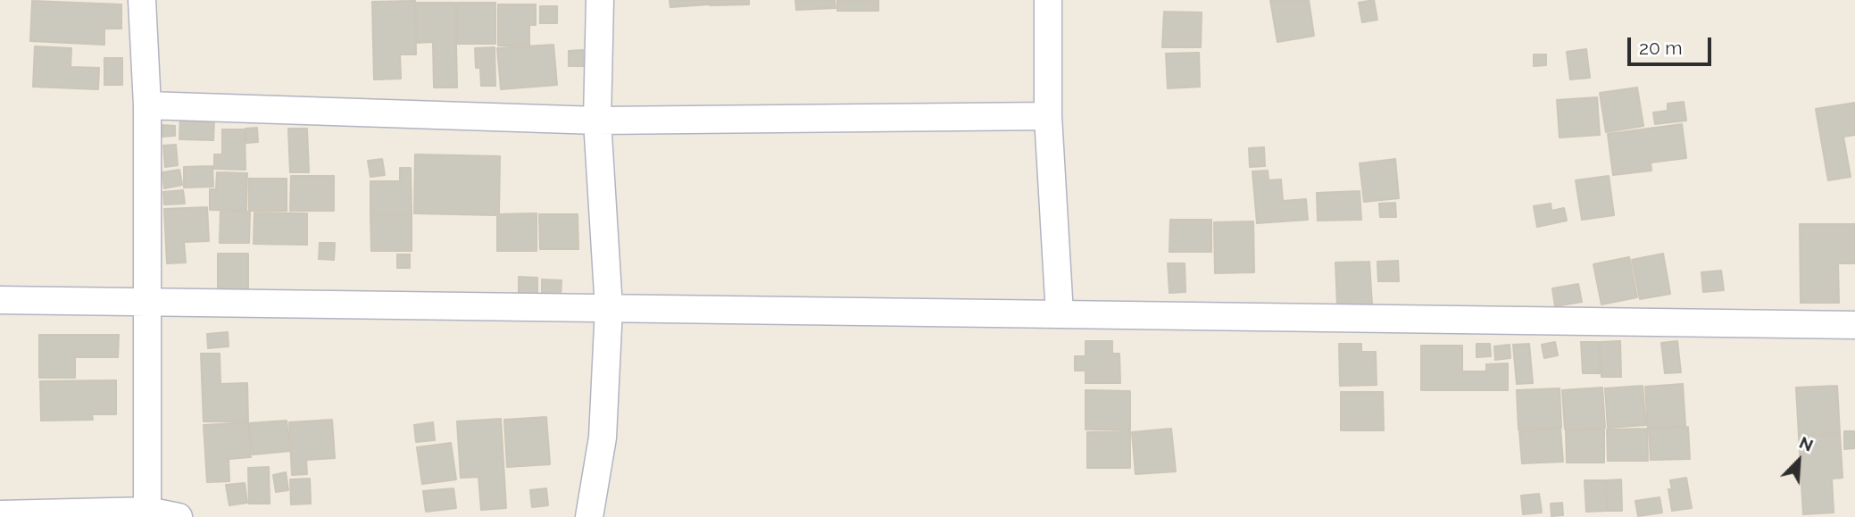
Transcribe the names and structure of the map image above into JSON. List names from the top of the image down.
{
  "scale_bar": "20 m",
  "north": "top right"
}
